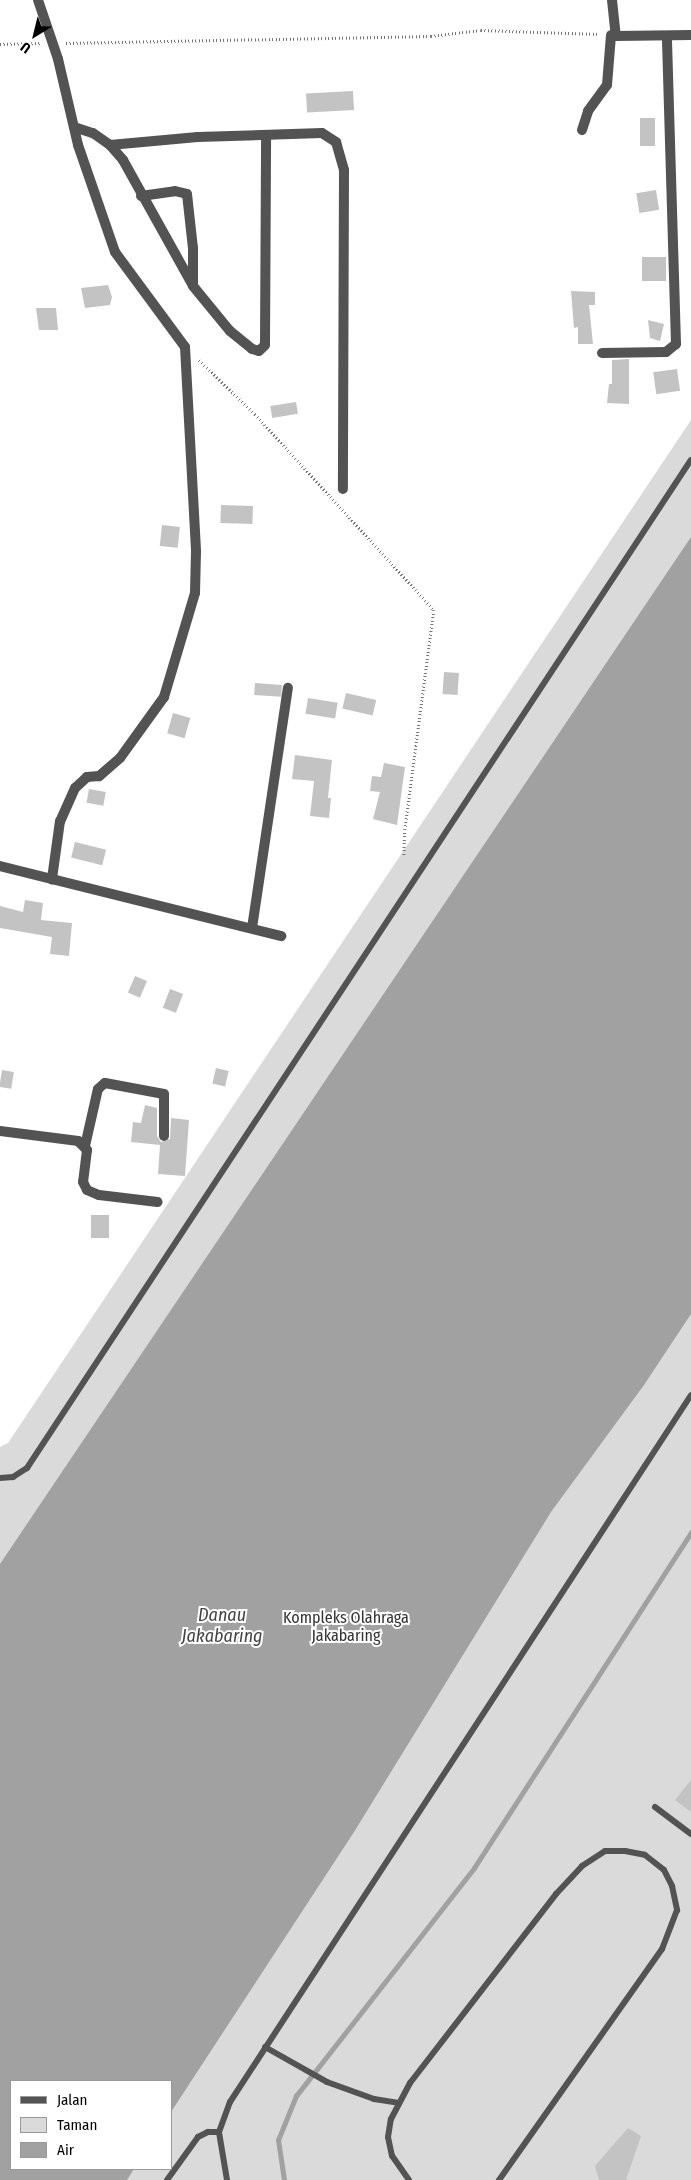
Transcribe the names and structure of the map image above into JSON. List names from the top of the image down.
{
  "water": ["Danau Jakabaring"],
  "parks": ["Kompleks Olahraga Jakabaring"],
  "legend": ["Jalan", "Taman", "Air"],
  "north": "bottom left"
}
